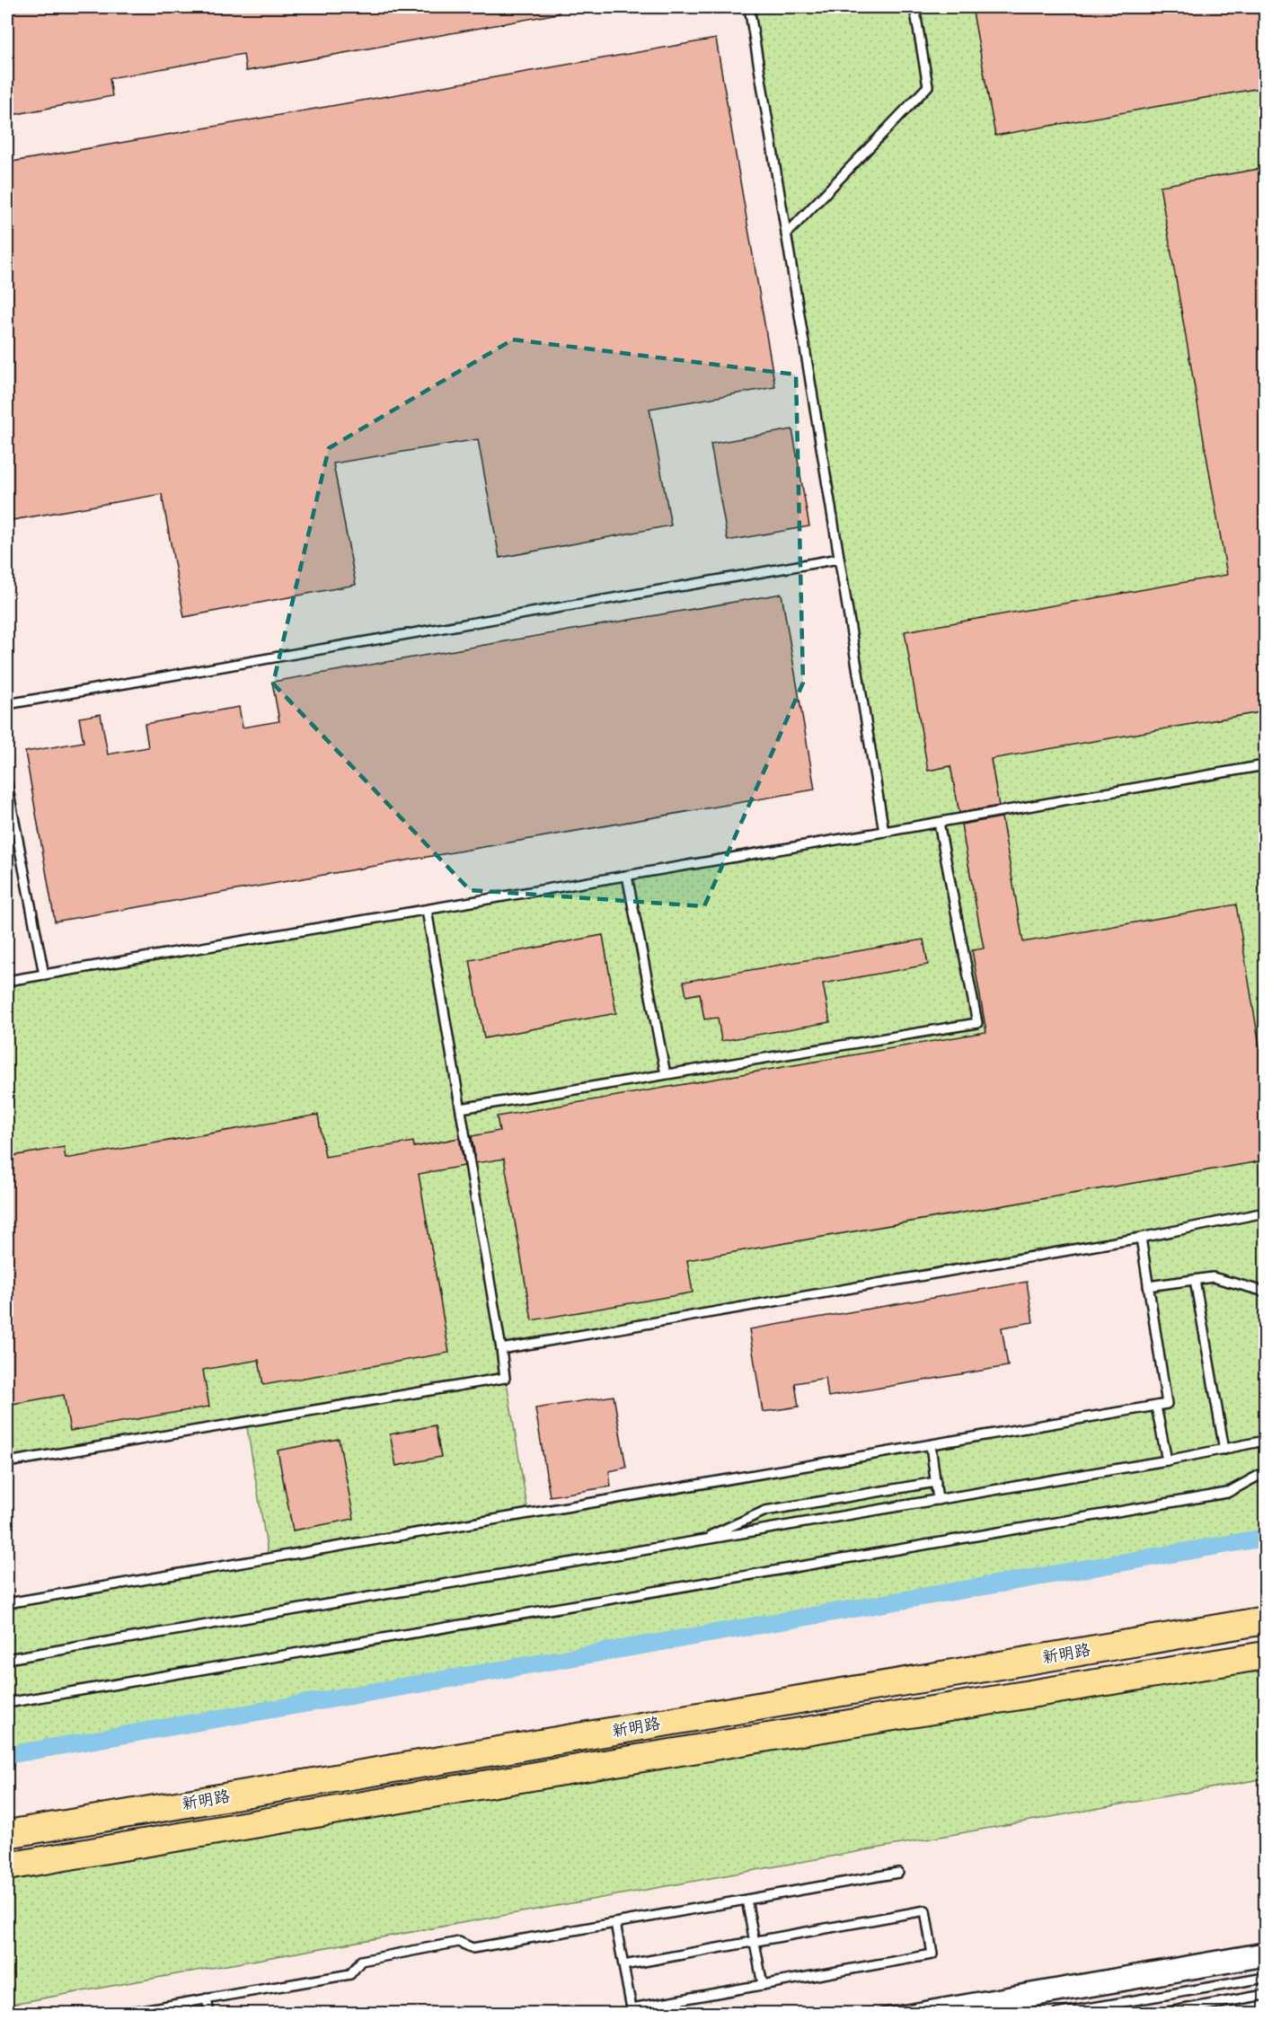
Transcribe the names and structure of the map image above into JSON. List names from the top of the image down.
{
  "streets": {
    "main road": ["新明路"]
  }
}
